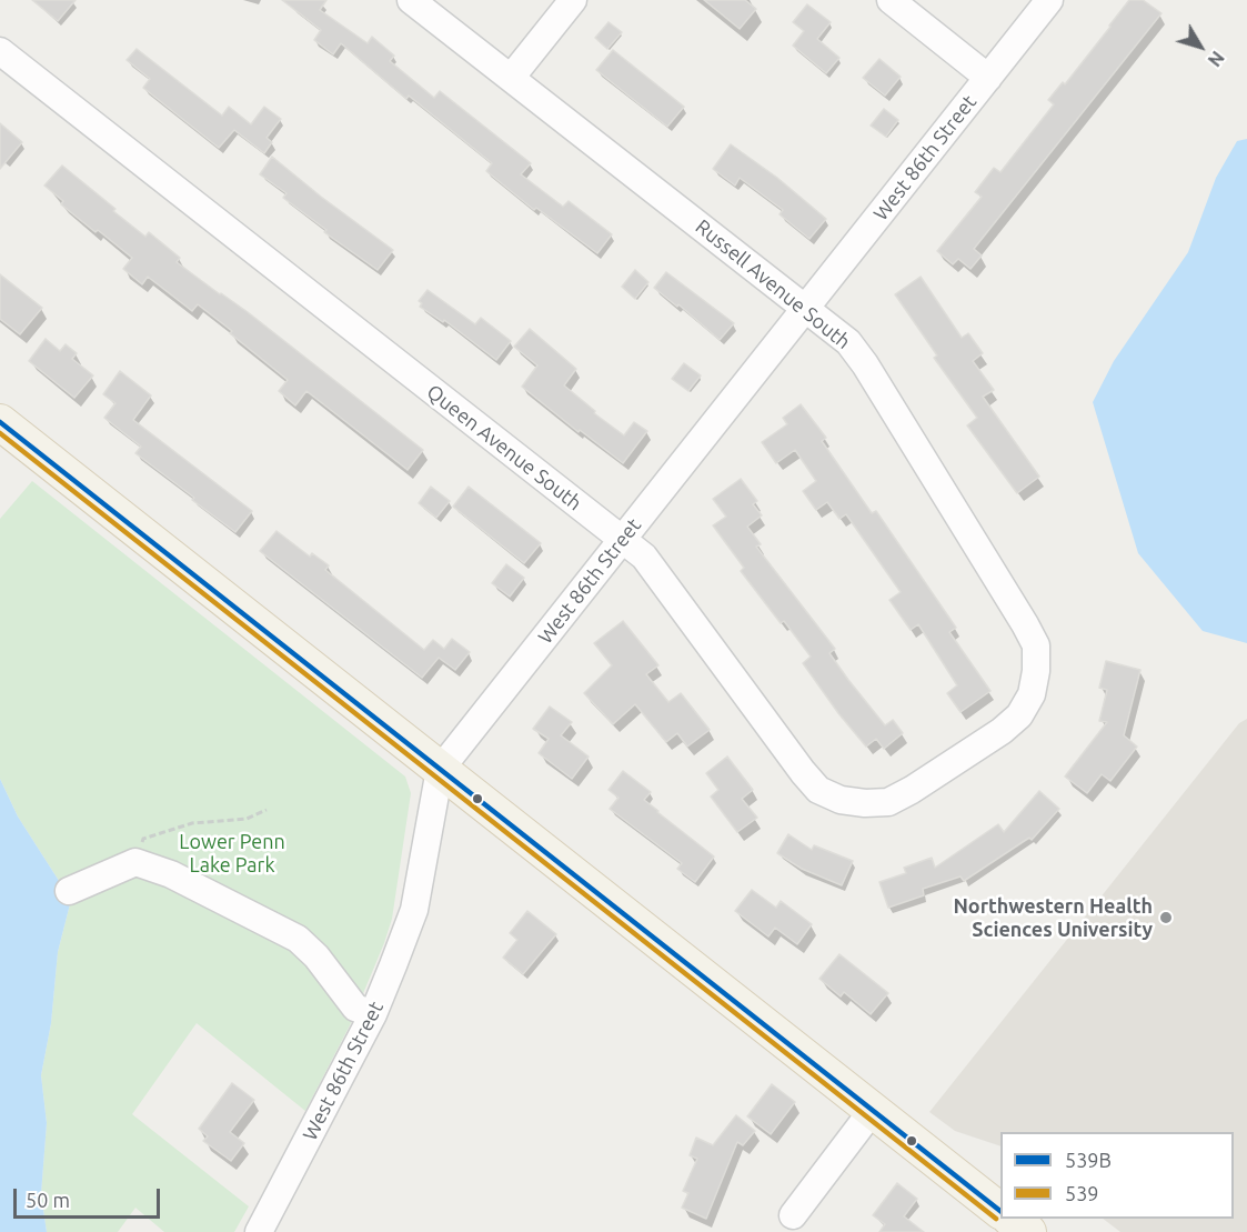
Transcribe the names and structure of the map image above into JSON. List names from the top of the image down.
{
  "streets": {
    "street": ["West 86th Street", "Russell Avenue South", "Queen Avenue South"]
  },
  "crossings": [
    ["West 86th Street", "Russell Avenue South"],
    ["West 86th Street", "Queen Avenue South"],
    ["Russell Avenue South", "Queen Avenue South"]
  ],
  "parks": ["Lower Penn Lake Park"],
  "places": ["Northwestern Health Sciences University"],
  "lines": ["transit line 539B", "transit line 539"],
  "legend": ["539B", "539"],
  "scale_bar": "50 m",
  "north": "bottom right"
}
